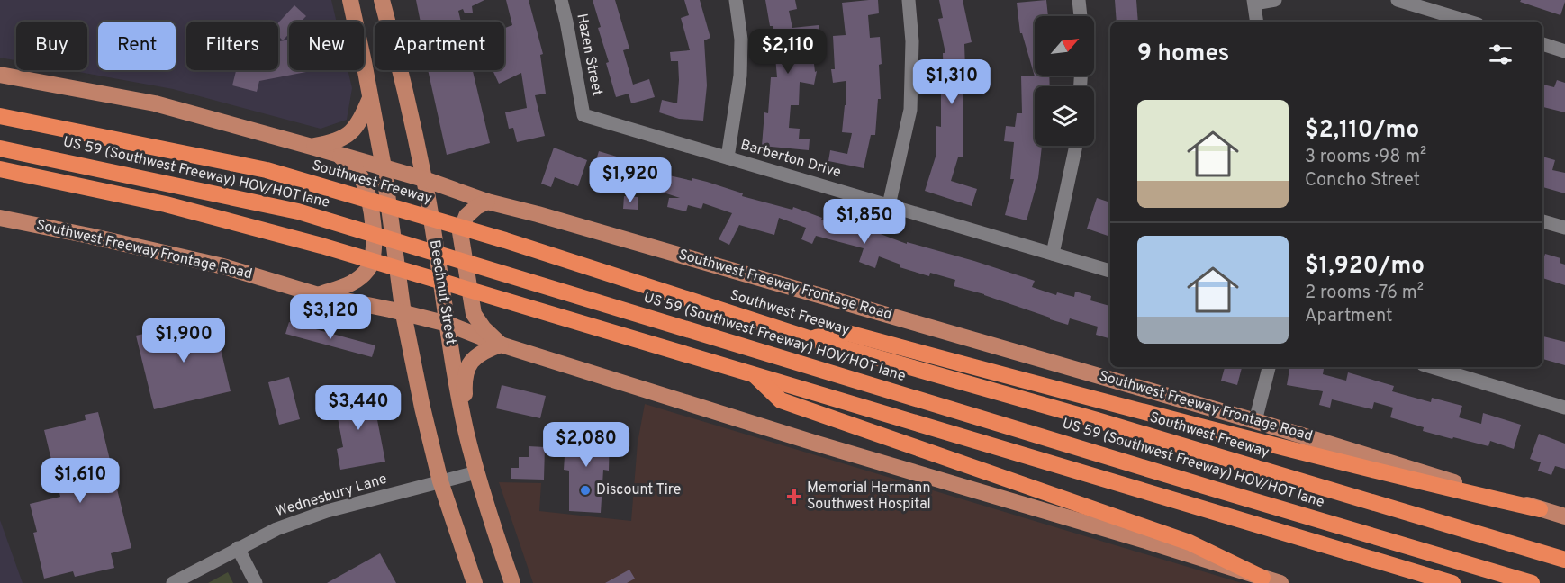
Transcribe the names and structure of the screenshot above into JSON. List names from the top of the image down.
{
  "streets": {
    "highway": ["US 59 (Southwest Freeway) HOV/HOT lane", "Southwest Freeway"],
    "main road": ["Southwest Freeway Frontage Road", "Beechnut Street"],
    "street": ["Hazen Street", "Barberton Drive", "Wednesbury Lane"]
  },
  "crossings": [
    ["Hazen Street", "Barberton Drive"],
    ["Southwest Freeway Frontage Road", "Beechnut Street"],
    ["Beechnut Street", "Wednesbury Lane"]
  ],
  "places": {
    "other": ["Discount Tire"],
    "health": ["Memorial Hermann Southwest Hospital"]
  },
  "north": "top right",
  "page": {
    "chip": [
      "Buy",
      "Rent",
      "Filters",
      "New",
      "Apartment"
    ],
    "heading": "9 homes",
    "price": [
      "$2,110",
      "$1,310",
      "$1,920",
      "$1,850",
      "$3,120",
      "$1,900",
      "$3,440",
      "$2,080",
      "$1,610"
    ],
    "list": [
      {
        "name": "$2,110/mo",
        "note": "3 rooms · 98 m² · Concho Street"
      },
      {
        "name": "$1,920/mo",
        "note": "2 rooms · 76 m² · Apartment"
      }
    ]
  }
}
